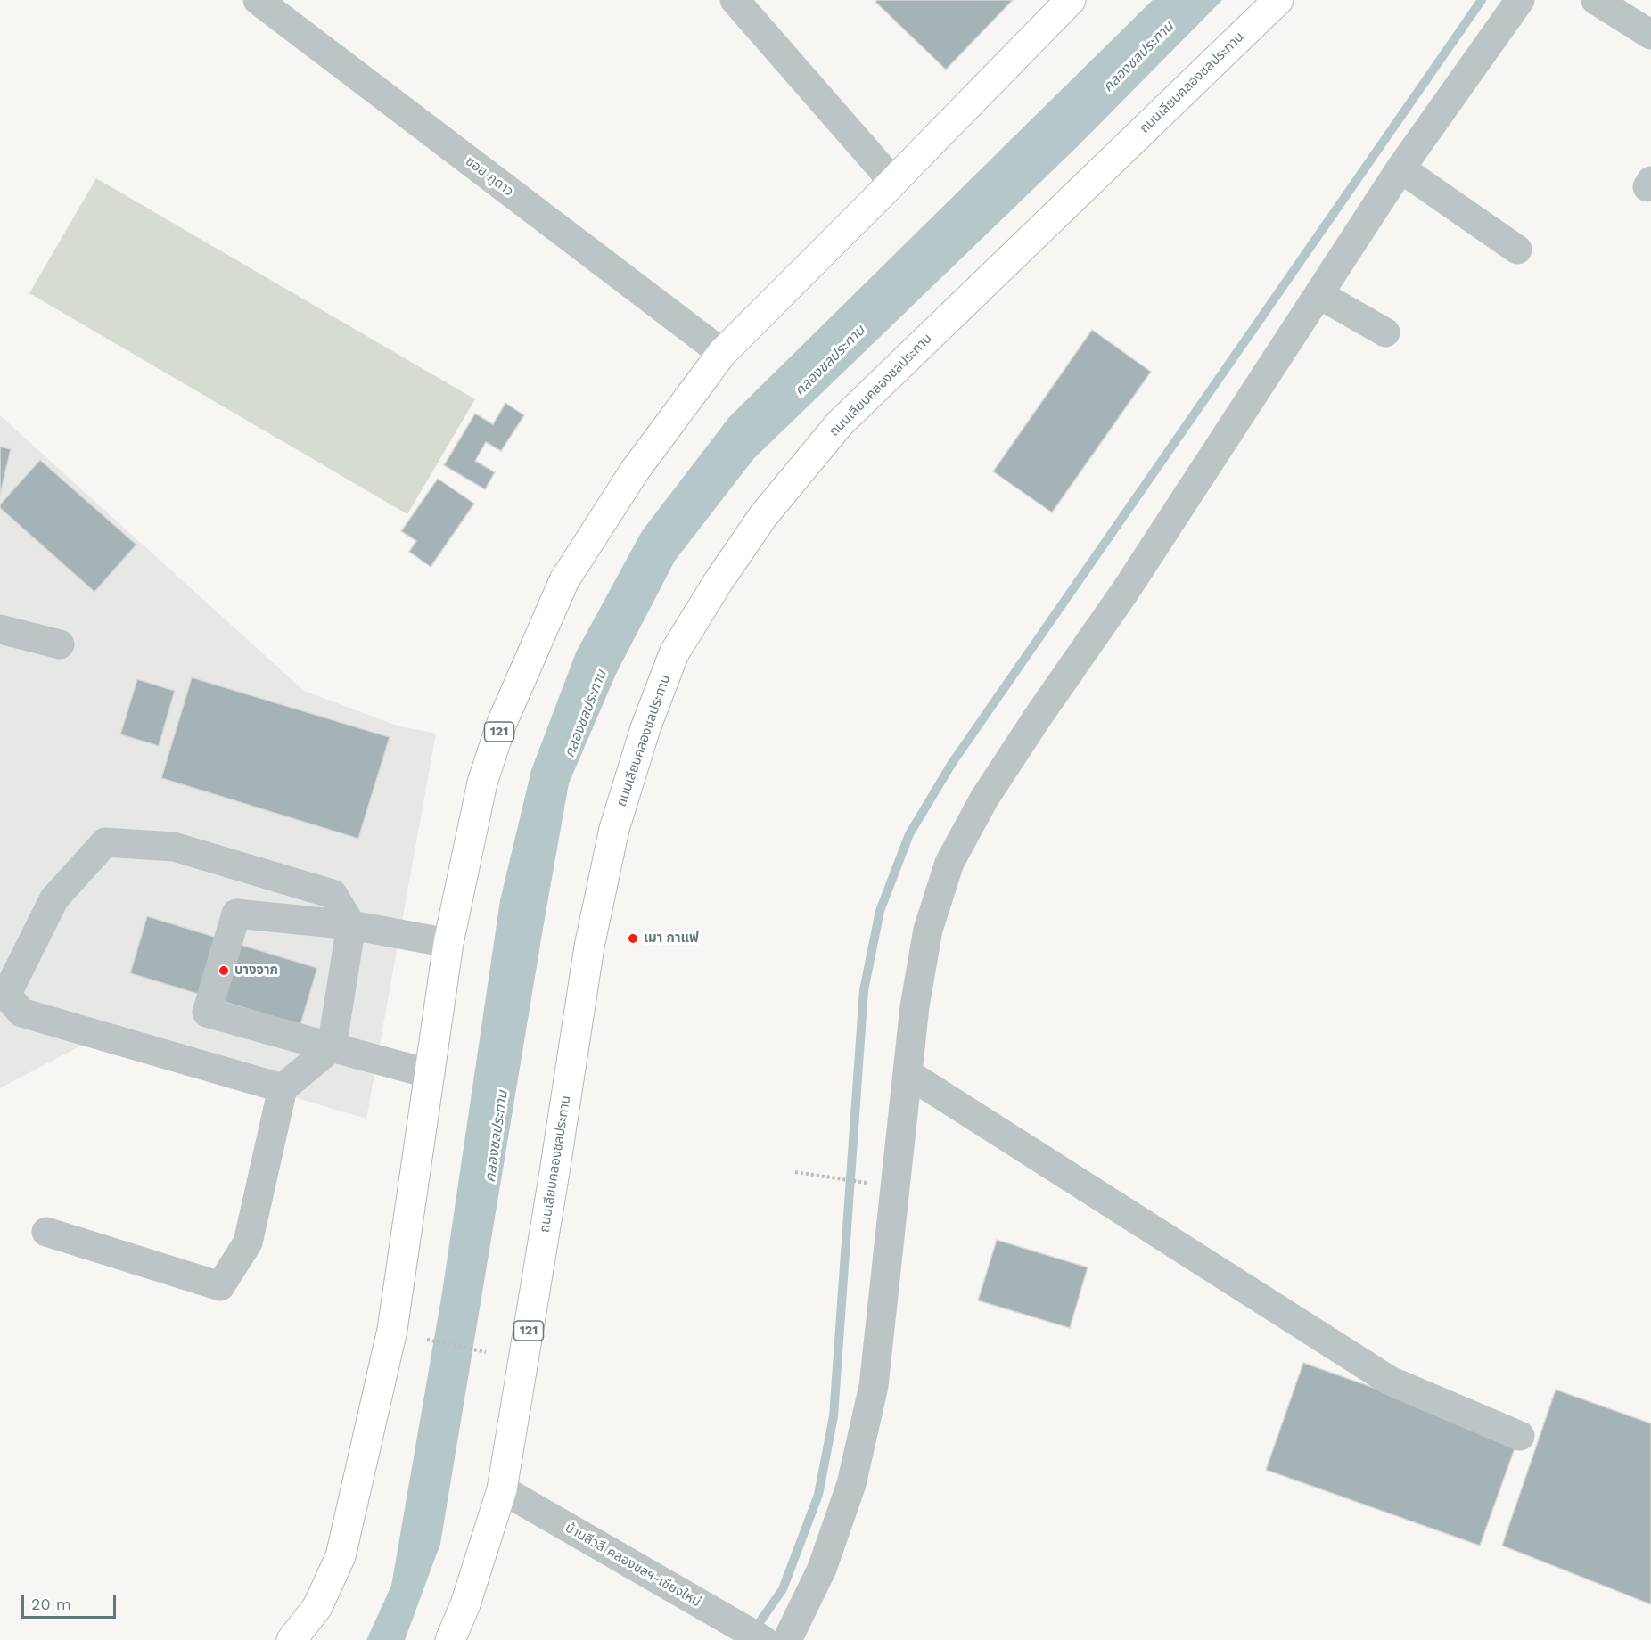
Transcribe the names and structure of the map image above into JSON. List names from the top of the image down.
{
  "streets": {
    "main road": ["ถนนเลียบคลองชลประทาน", "121"],
    "street": ["ซอย ภูดาว", "บ้านสีวลี คลองชลฯ-เชียงใหม่"]
  },
  "crossings": [
    ["ถนนเลียบคลองชลประทาน", "บ้านสีวลี คลองชลฯ-เชียงใหม่"],
    ["ซอย ภูดาว", "121"]
  ],
  "water": ["คลองชลประทาน"],
  "places": ["เมา กาแฟ", "บางจาก"],
  "scale_bar": "20 m"
}
